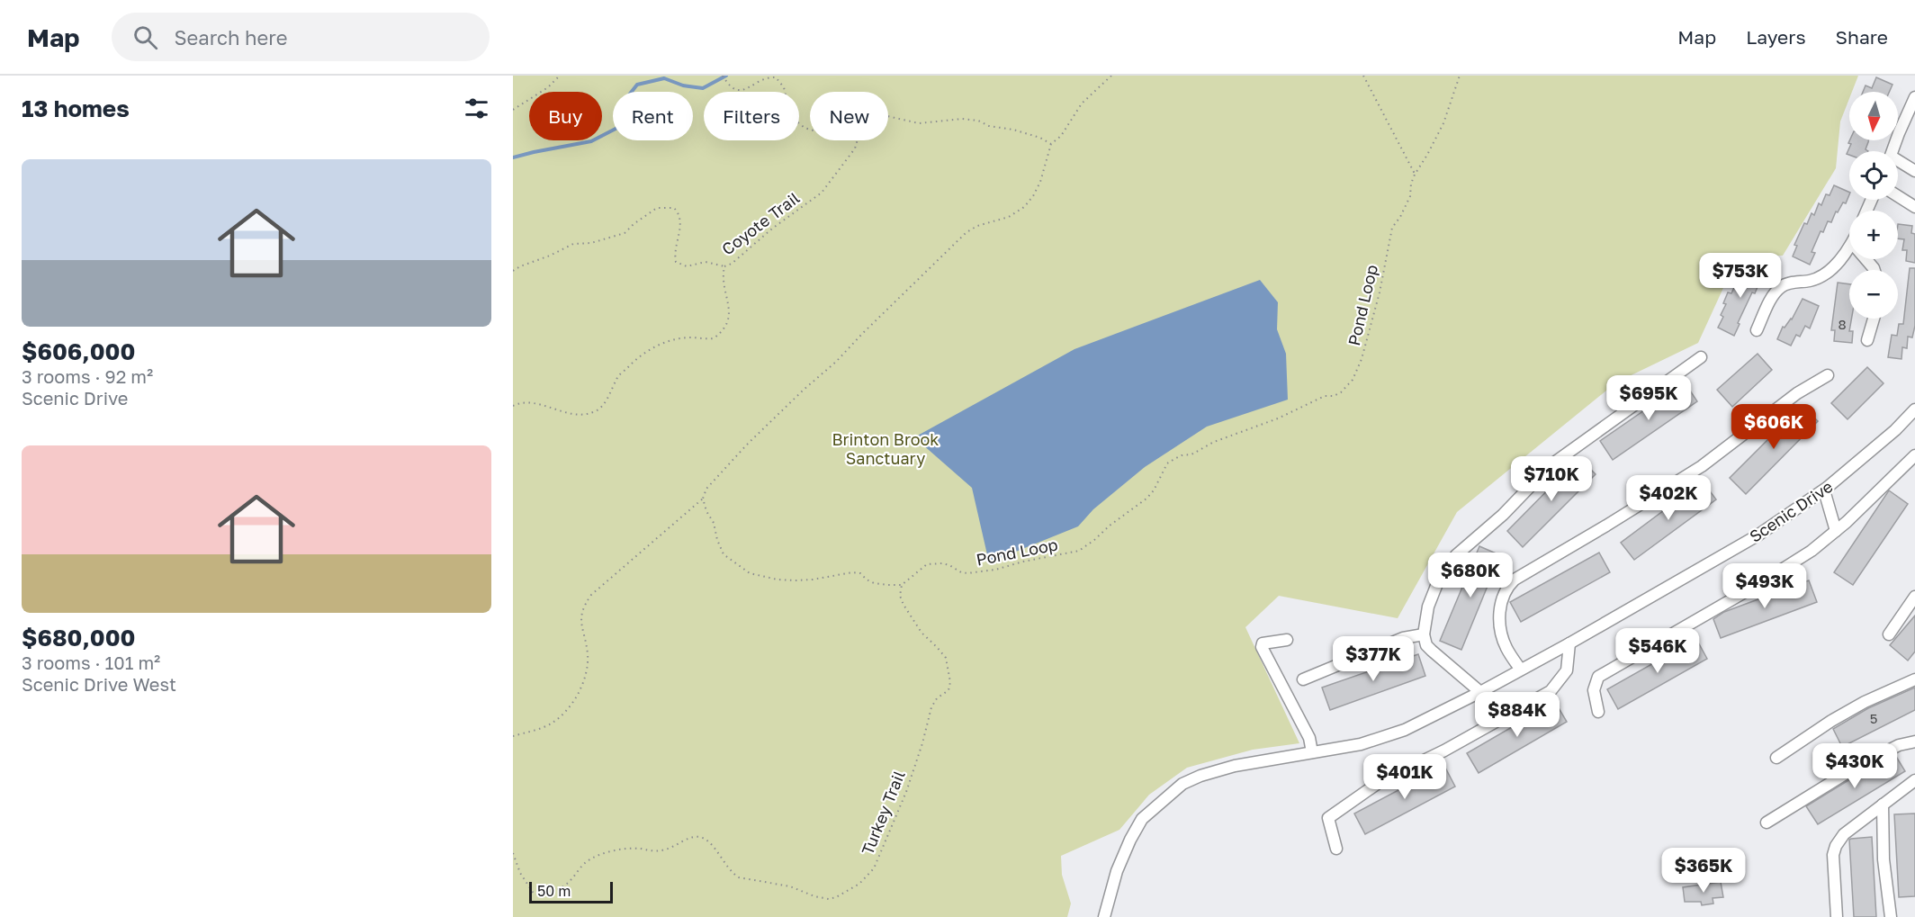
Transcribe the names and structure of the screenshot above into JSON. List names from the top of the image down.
{
  "streets": {
    "street": ["Scenic Drive"],
    "path": ["Coyote Trail", "Pond Loop", "Turkey Trail"]
  },
  "crossings": [
    ["Pond Loop", "Turkey Trail"]
  ],
  "parks": ["Brinton Brook Sanctuary"],
  "house_numbers": ["8", "5"],
  "scale_bar": "50 m",
  "north": "bottom",
  "page": {
    "header": "Map",
    "search": "Search here",
    "nav": ["Map", "Layers", "Share"],
    "heading": "13 homes",
    "map_buttons": ["+", "−"],
    "chip": [
      "Buy",
      "Rent",
      "Filters",
      "New"
    ],
    "list": [
      {
        "name": "$606,000",
        "note": "3 rooms · 92 m² · Scenic Drive"
      },
      {
        "name": "$680,000",
        "note": "3 rooms · 101 m² · Scenic Drive West"
      }
    ],
    "price": [
      "$753K",
      "$695K",
      "$606K",
      "$710K",
      "$402K",
      "$680K",
      "$493K",
      "$546K",
      "$377K",
      "$884K",
      "$430K",
      "$401K",
      "$365K"
    ],
    "scale": "50 m"
  }
}
